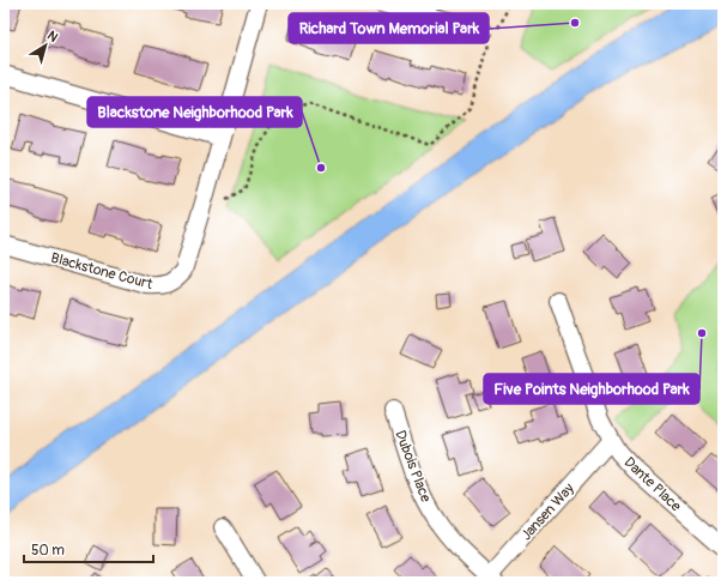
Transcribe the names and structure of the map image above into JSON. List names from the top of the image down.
{
  "streets": {
    "street": [
      "Blackstone Court",
      "Dubois Place",
      "Dante Place",
      "Jansen Way"
    ]
  },
  "crossings": [
    ["Dubois Place", "Jansen Way"],
    ["Dante Place", "Jansen Way"]
  ],
  "places": ["Richard Town Memorial Park", "Blackstone Neighborhood Park", "Five Points Neighborhood Park"],
  "scale_bar": "50 m",
  "north": "top right"
}
